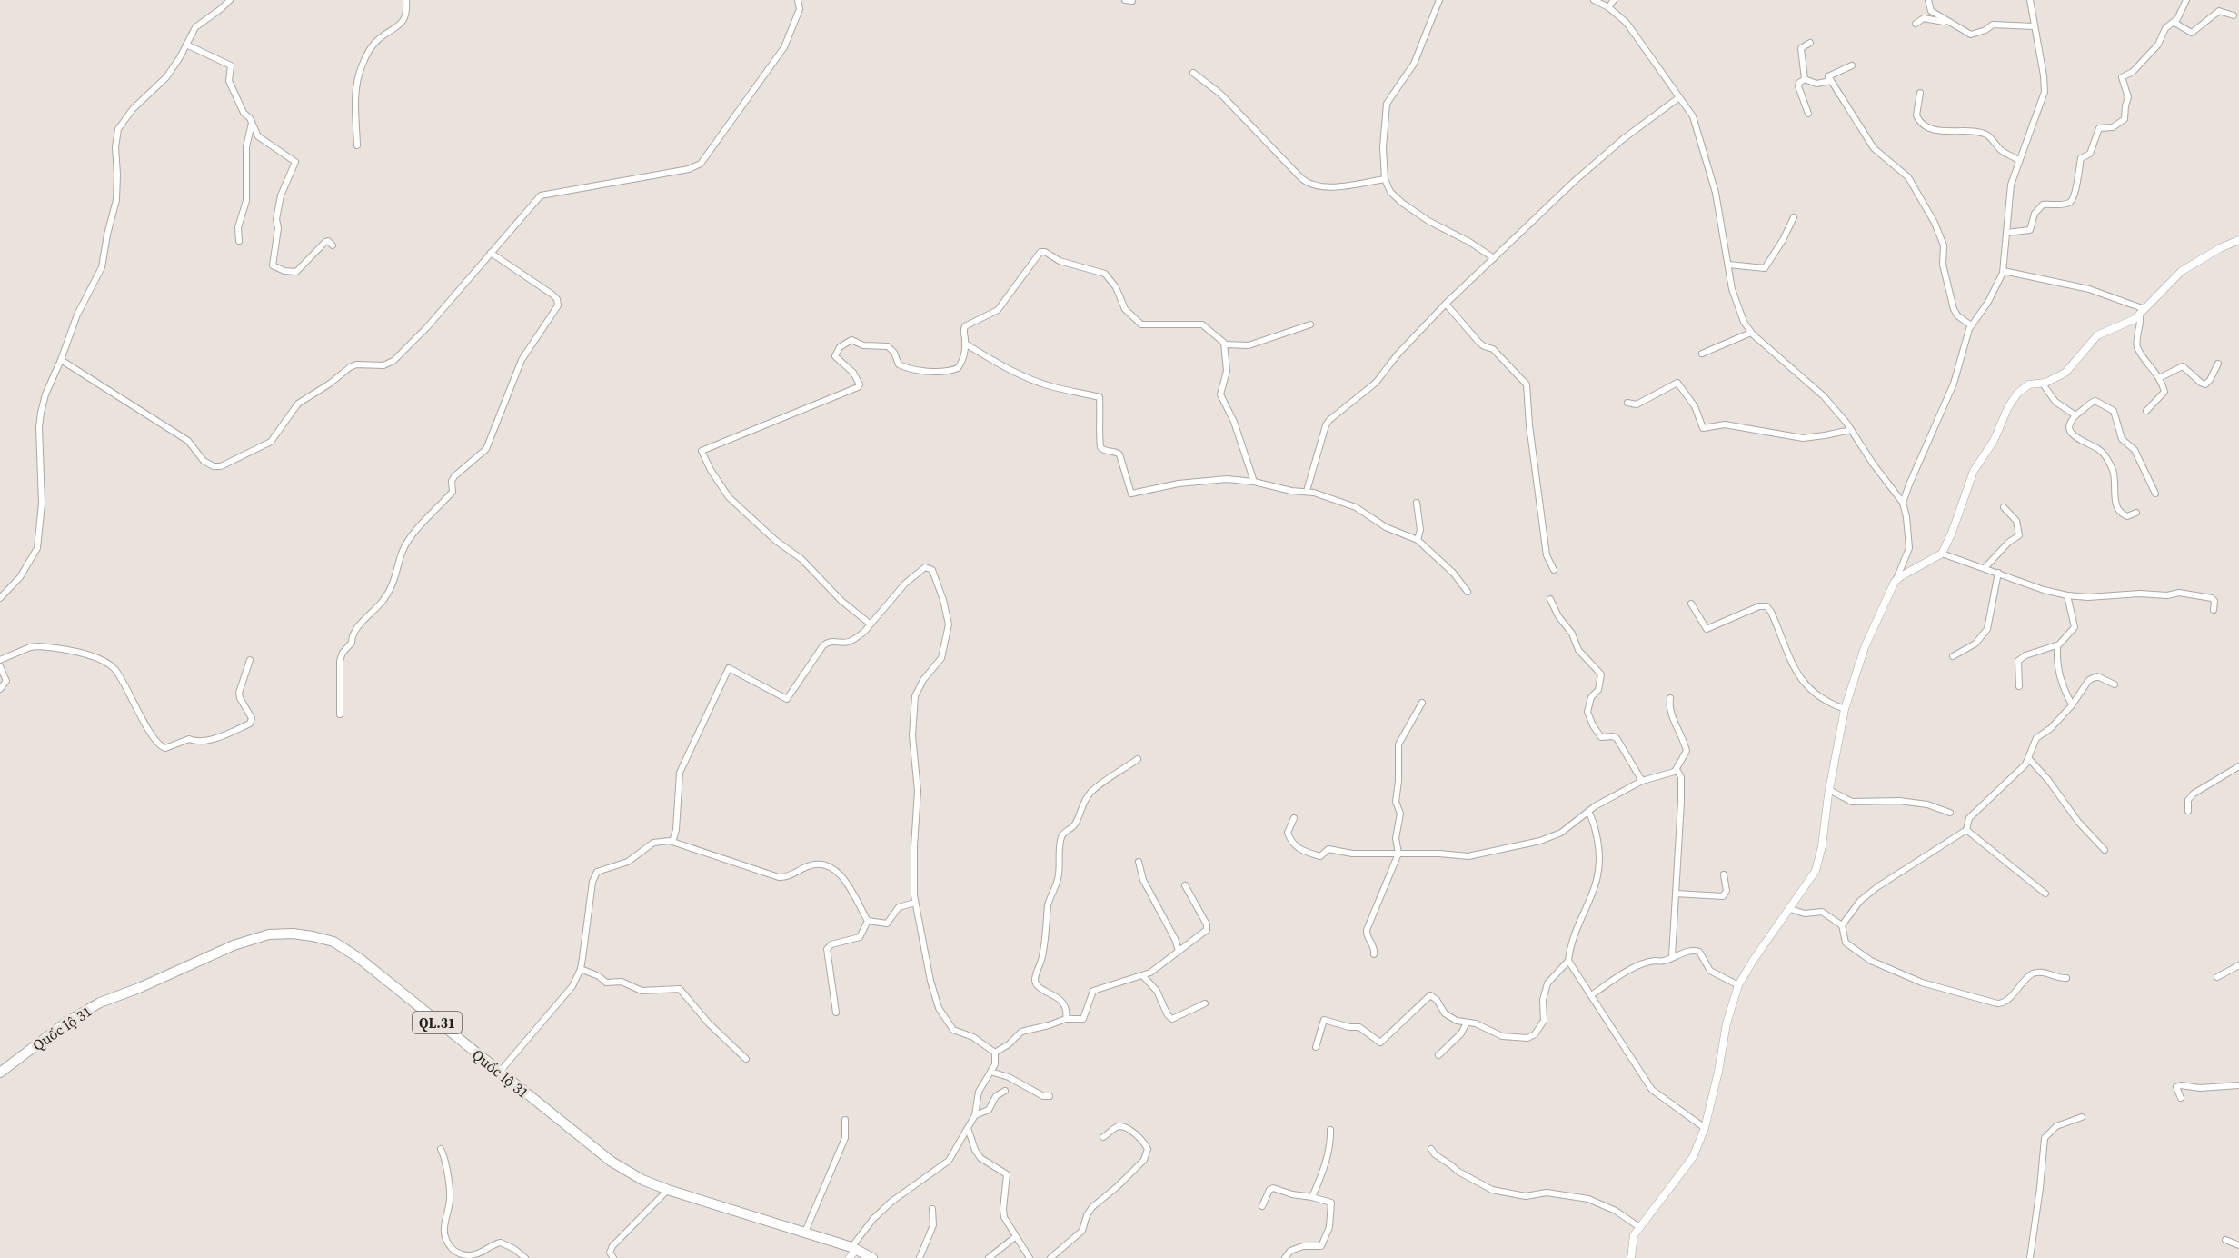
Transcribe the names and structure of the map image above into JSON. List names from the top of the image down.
{
  "streets": {
    "highway": ["QL.31", "Quốc lộ 31"]
  }
}
